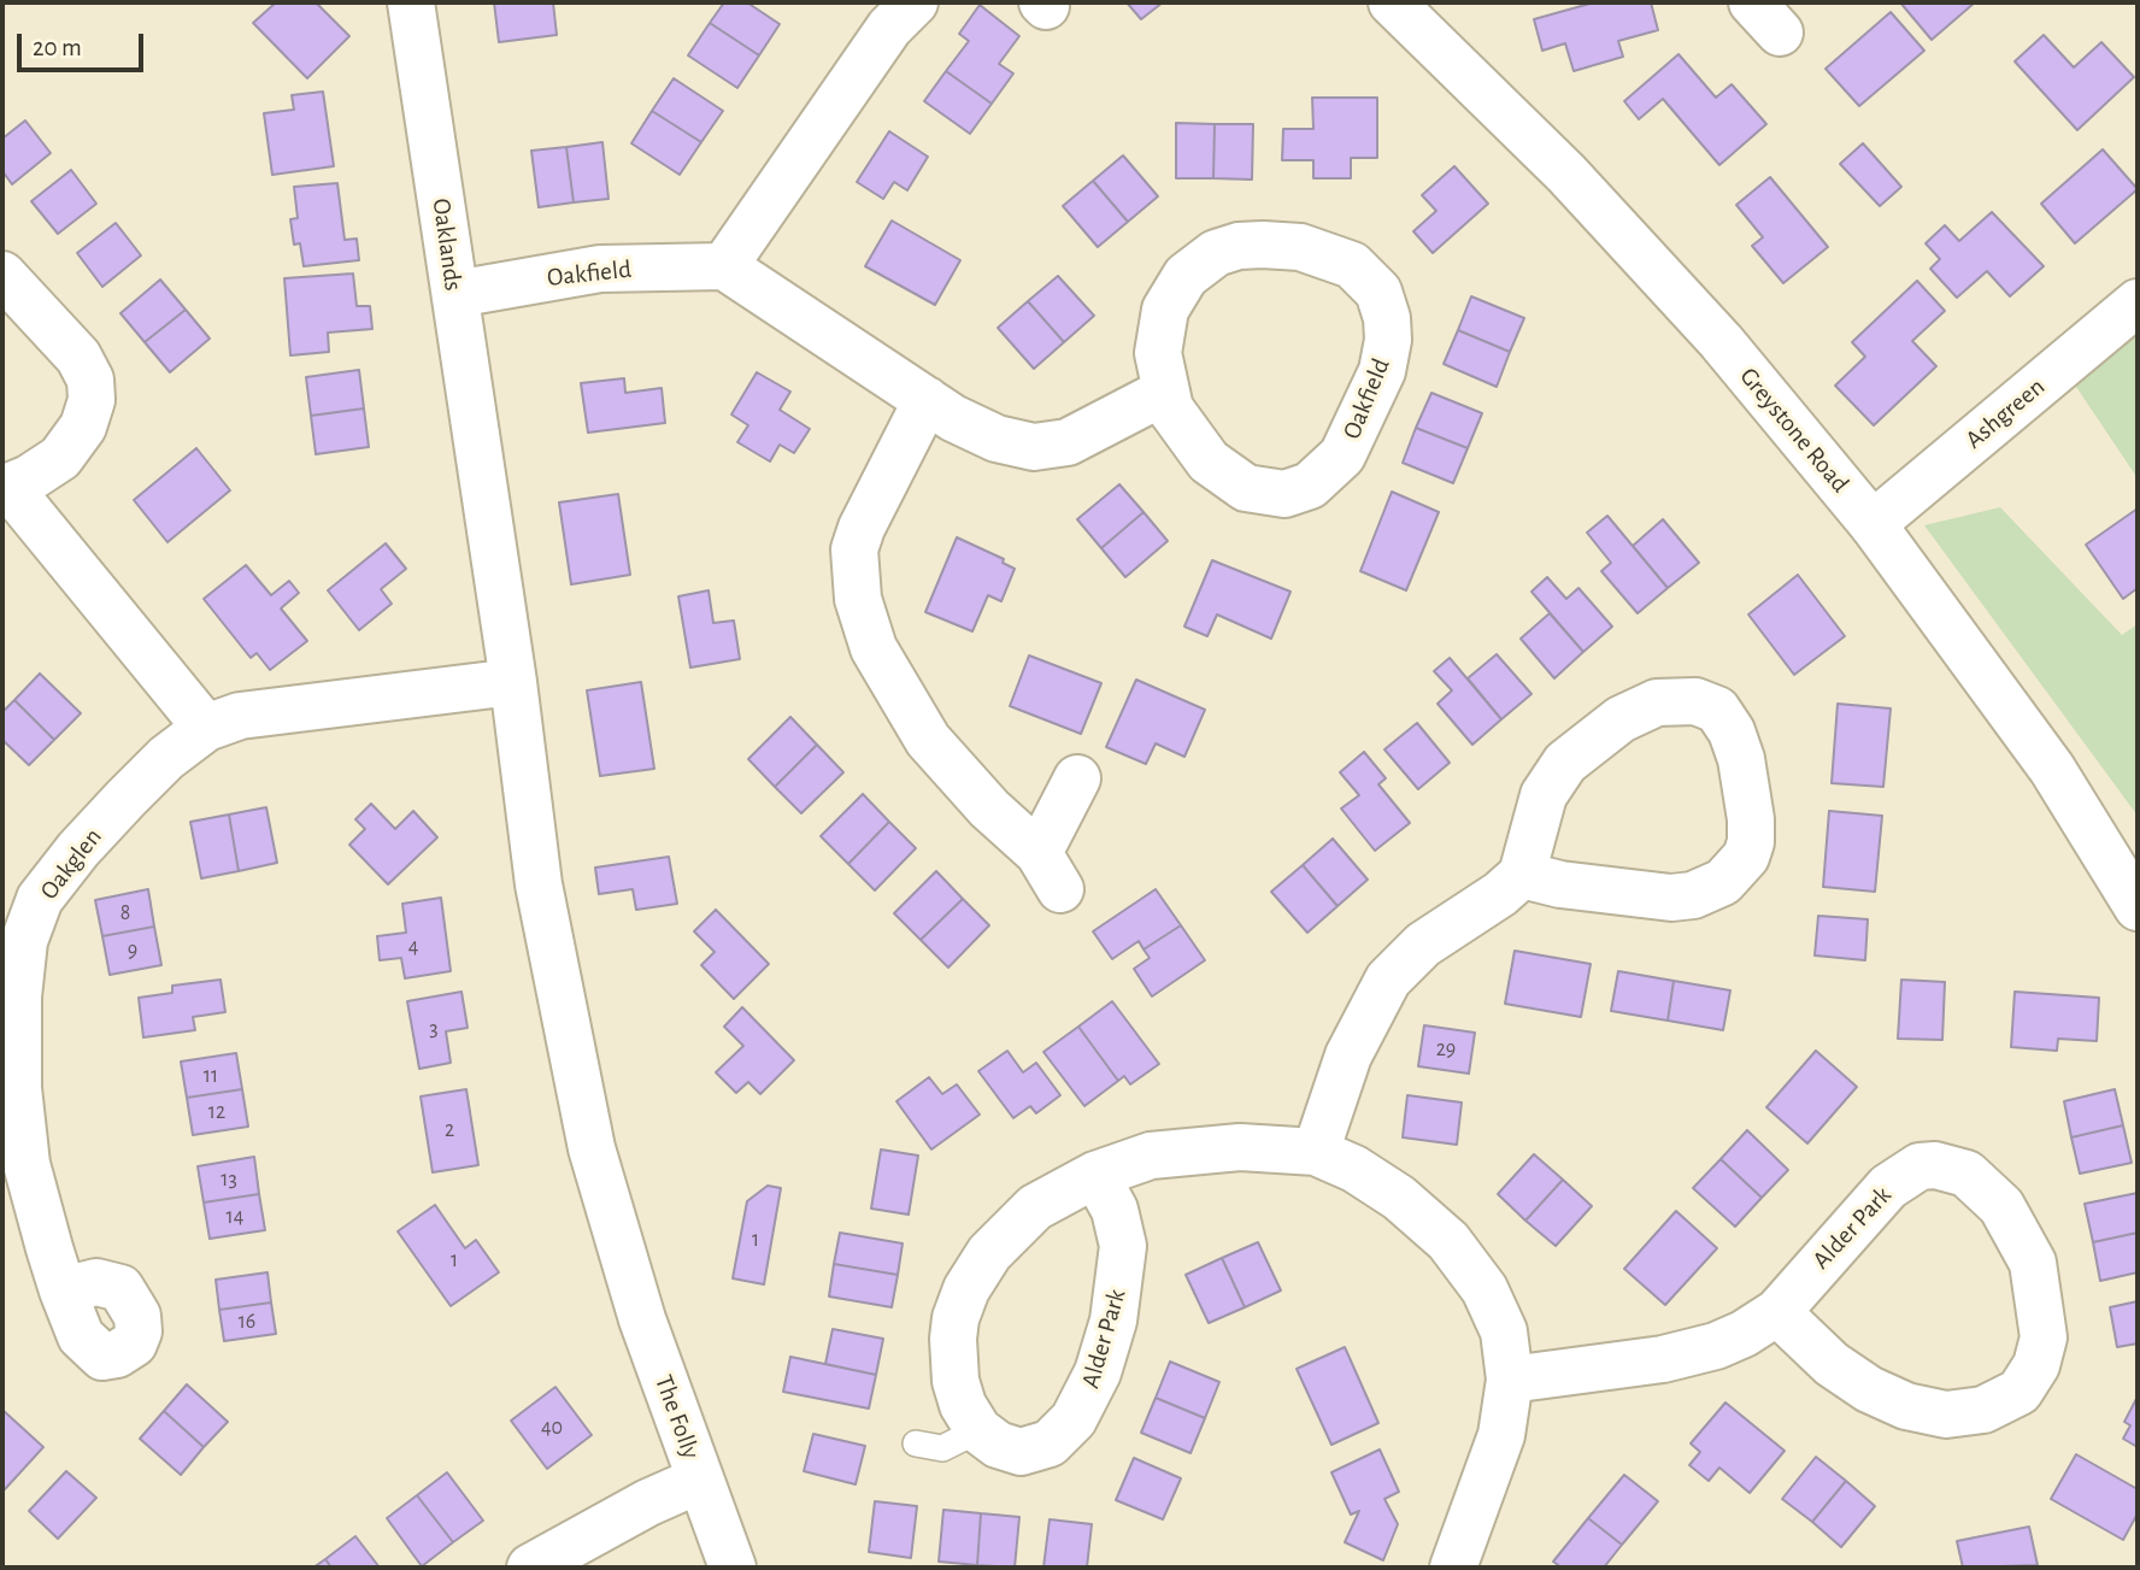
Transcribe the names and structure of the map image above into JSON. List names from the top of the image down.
{
  "streets": {
    "street": [
      "Oaklands",
      "Oakfield",
      "Ashgreen",
      "Greystone Road",
      "Oakglen",
      "Alder Park",
      "The Folly"
    ]
  },
  "crossings": [
    ["Oaklands", "Oakfield"],
    ["Oaklands", "Oakglen"],
    ["Oaklands", "The Folly"],
    ["Ashgreen", "Greystone Road"],
    ["Oakglen", "The Folly"]
  ],
  "house_numbers": [
    "8",
    "4",
    "9",
    "3",
    "29",
    "11",
    "12",
    "2",
    "13",
    "14",
    "1",
    "1",
    "16",
    "40"
  ],
  "scale_bar": "20 m"
}
